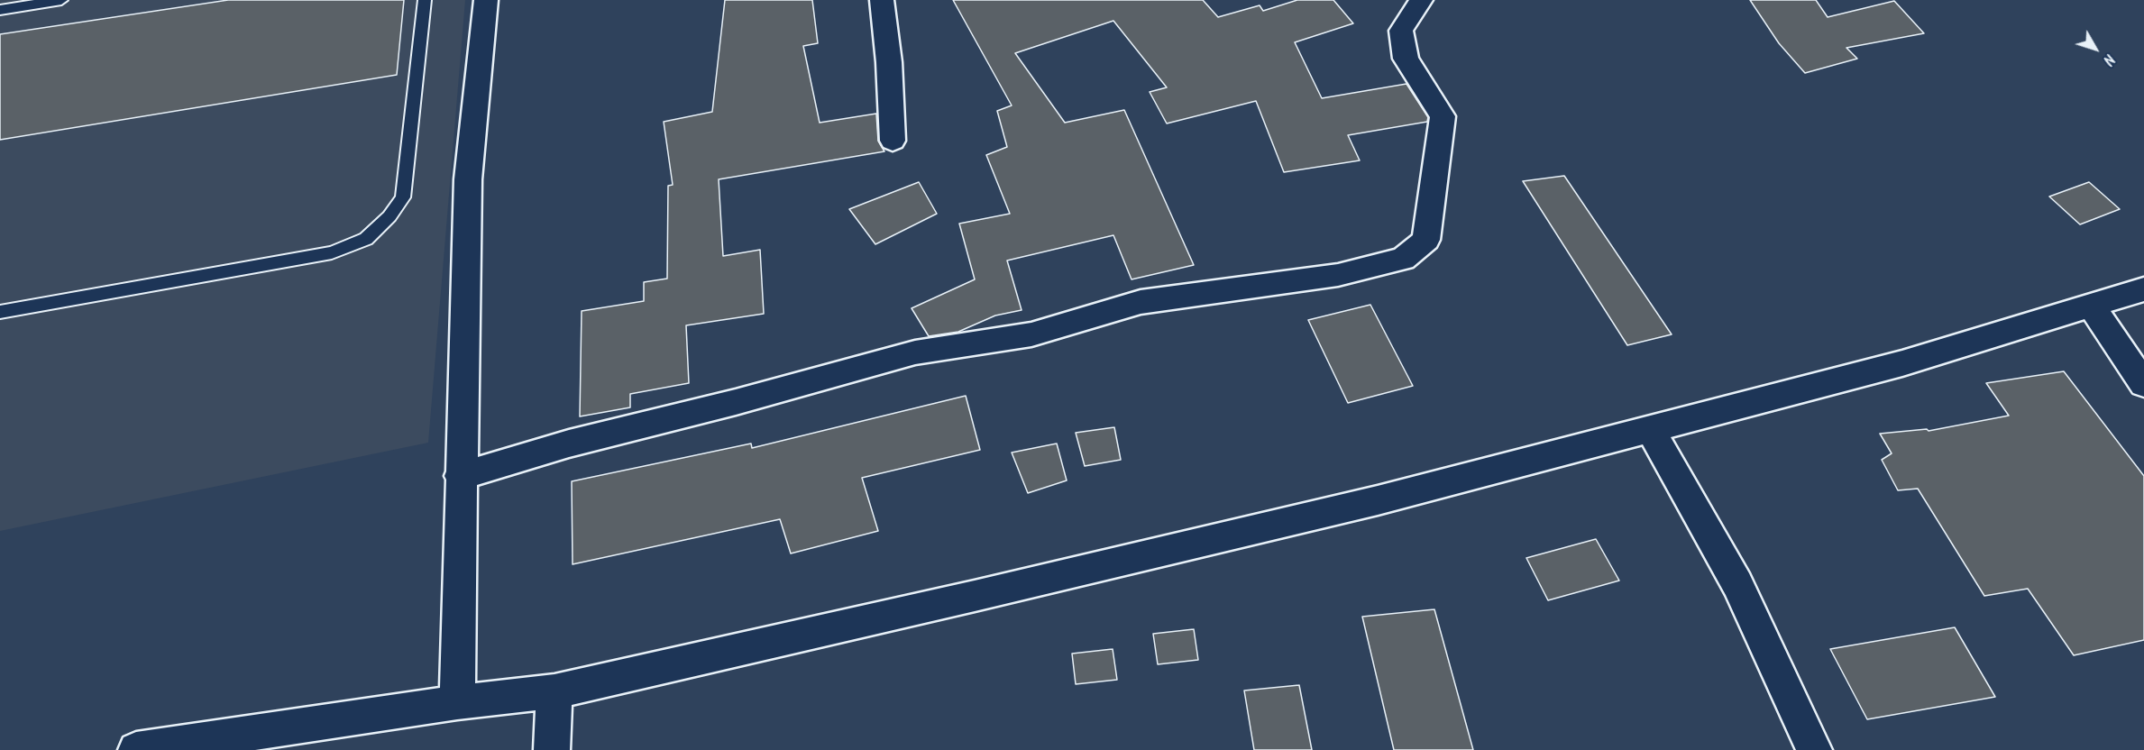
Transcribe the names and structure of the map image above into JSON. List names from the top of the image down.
{
  "north": "bottom right"
}
